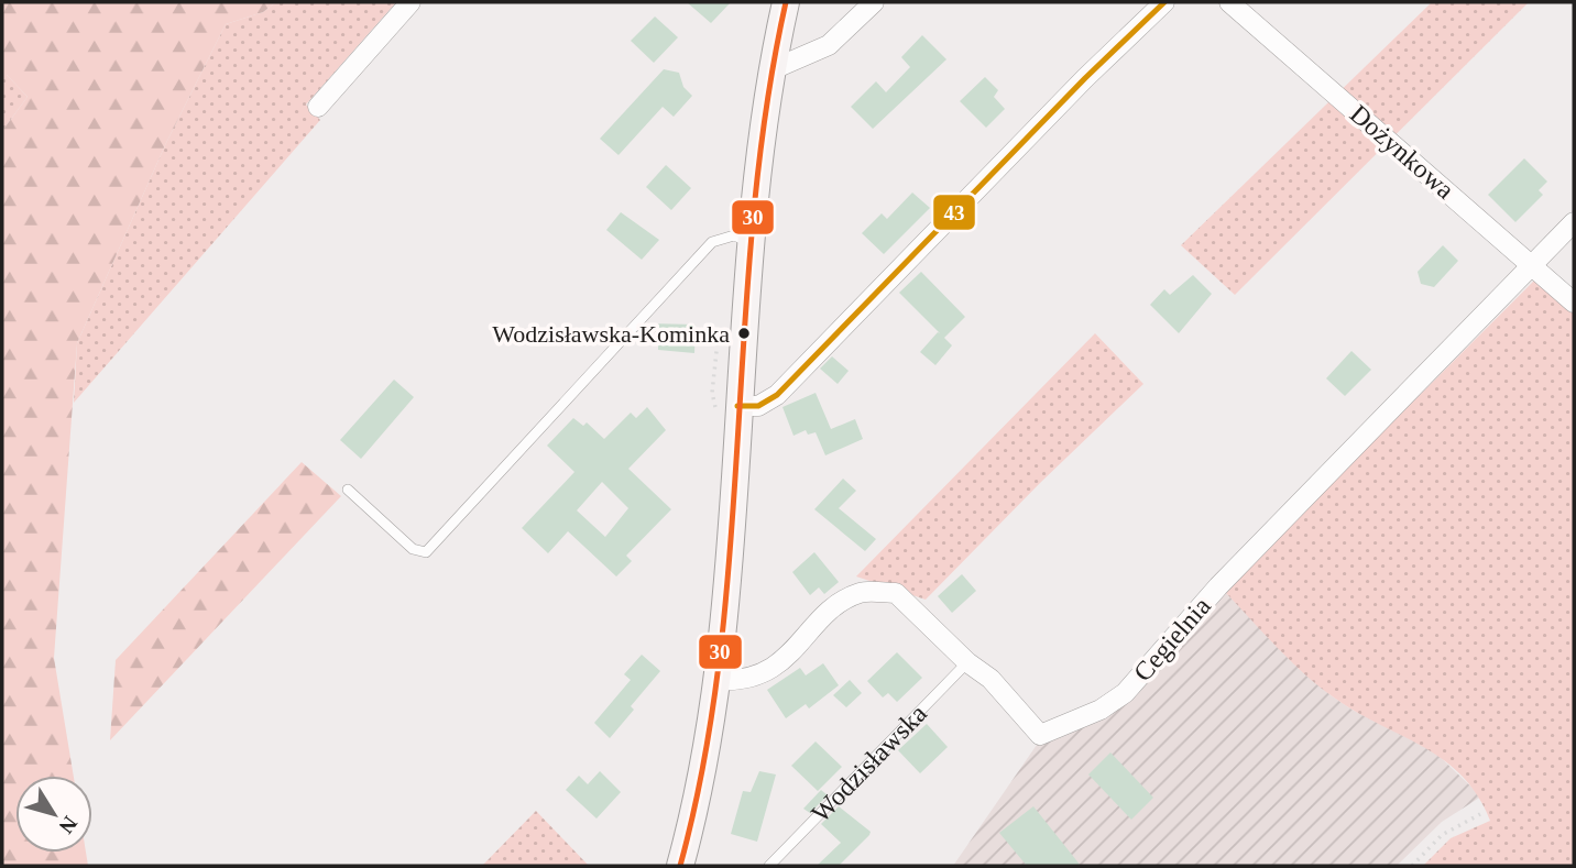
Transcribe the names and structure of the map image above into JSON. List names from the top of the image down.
{
  "streets": {
    "street": ["Dożynkowa", "Cegielnia"],
    "lane": ["Wodzisławska"]
  },
  "crossings": [
    ["Dożynkowa", "Cegielnia"],
    ["Cegielnia", "Wodzisławska"]
  ],
  "places": ["Wodzisławska-Kominka"],
  "lines": ["transit line 43", "transit line 30"],
  "north": "bottom right"
}
